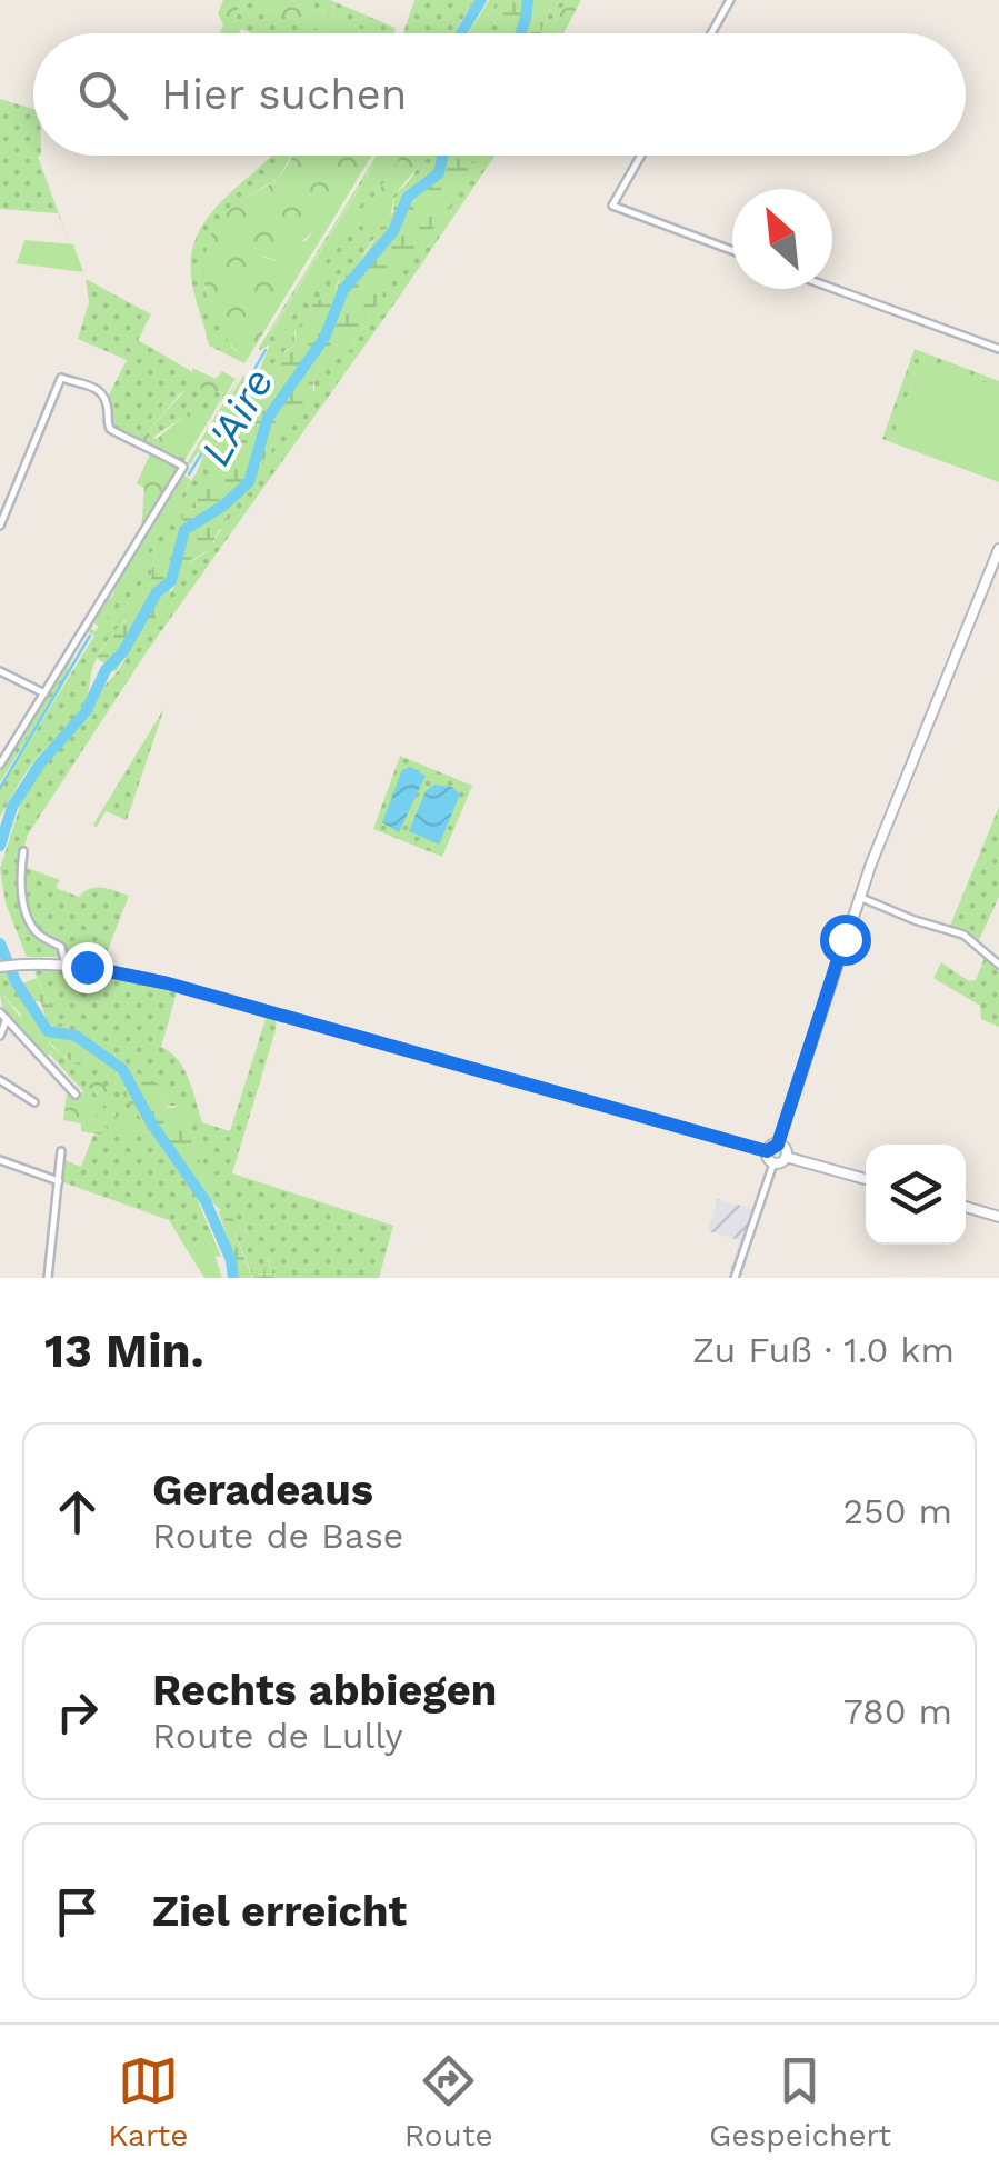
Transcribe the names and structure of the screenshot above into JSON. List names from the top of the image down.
{
  "water": ["L'Aire"],
  "north": "top left",
  "page": {
    "search": "Hier suchen",
    "heading": ["13 Min.", "Zu Fuß · 1.0 km"],
    "list": [
      ["Geradeaus", "Route de Base", "250 m"],
      ["Rechts abbiegen", "Route de Lully", "780 m"],
      "Ziel erreicht"
    ],
    "nav": ["Karte", "Route", "Gespeichert"]
  }
}
